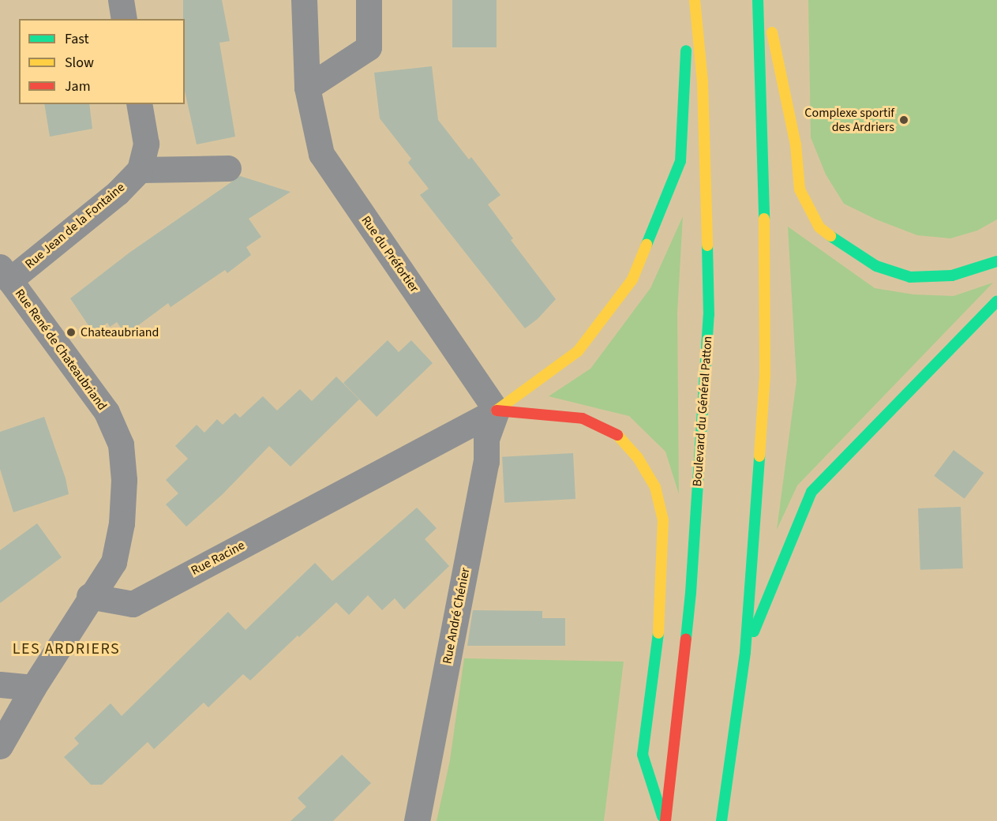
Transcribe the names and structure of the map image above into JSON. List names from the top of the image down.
{
  "streets": {
    "highway": ["Boulevard du Général Patton"],
    "street": [
      "Rue Jean de la Fontaine",
      "Rue du Préfortier",
      "Rue René de Chateaubriand",
      "Rue Racine",
      "Rue André Chénier"
    ]
  },
  "crossings": [
    ["Rue Jean de la Fontaine", "Rue René de Chateaubriand"],
    ["Rue du Préfortier", "Rue Racine"],
    ["Rue du Préfortier", "Rue André Chénier"],
    ["Rue René de Chateaubriand", "Rue Racine"],
    ["Rue Racine", "Rue André Chénier"]
  ],
  "districts": ["LES ARDRIERS"],
  "places": ["Complexe sportif des Ardriers", "Chateaubriand"],
  "legend": ["Fast", "Slow", "Jam"]
}
